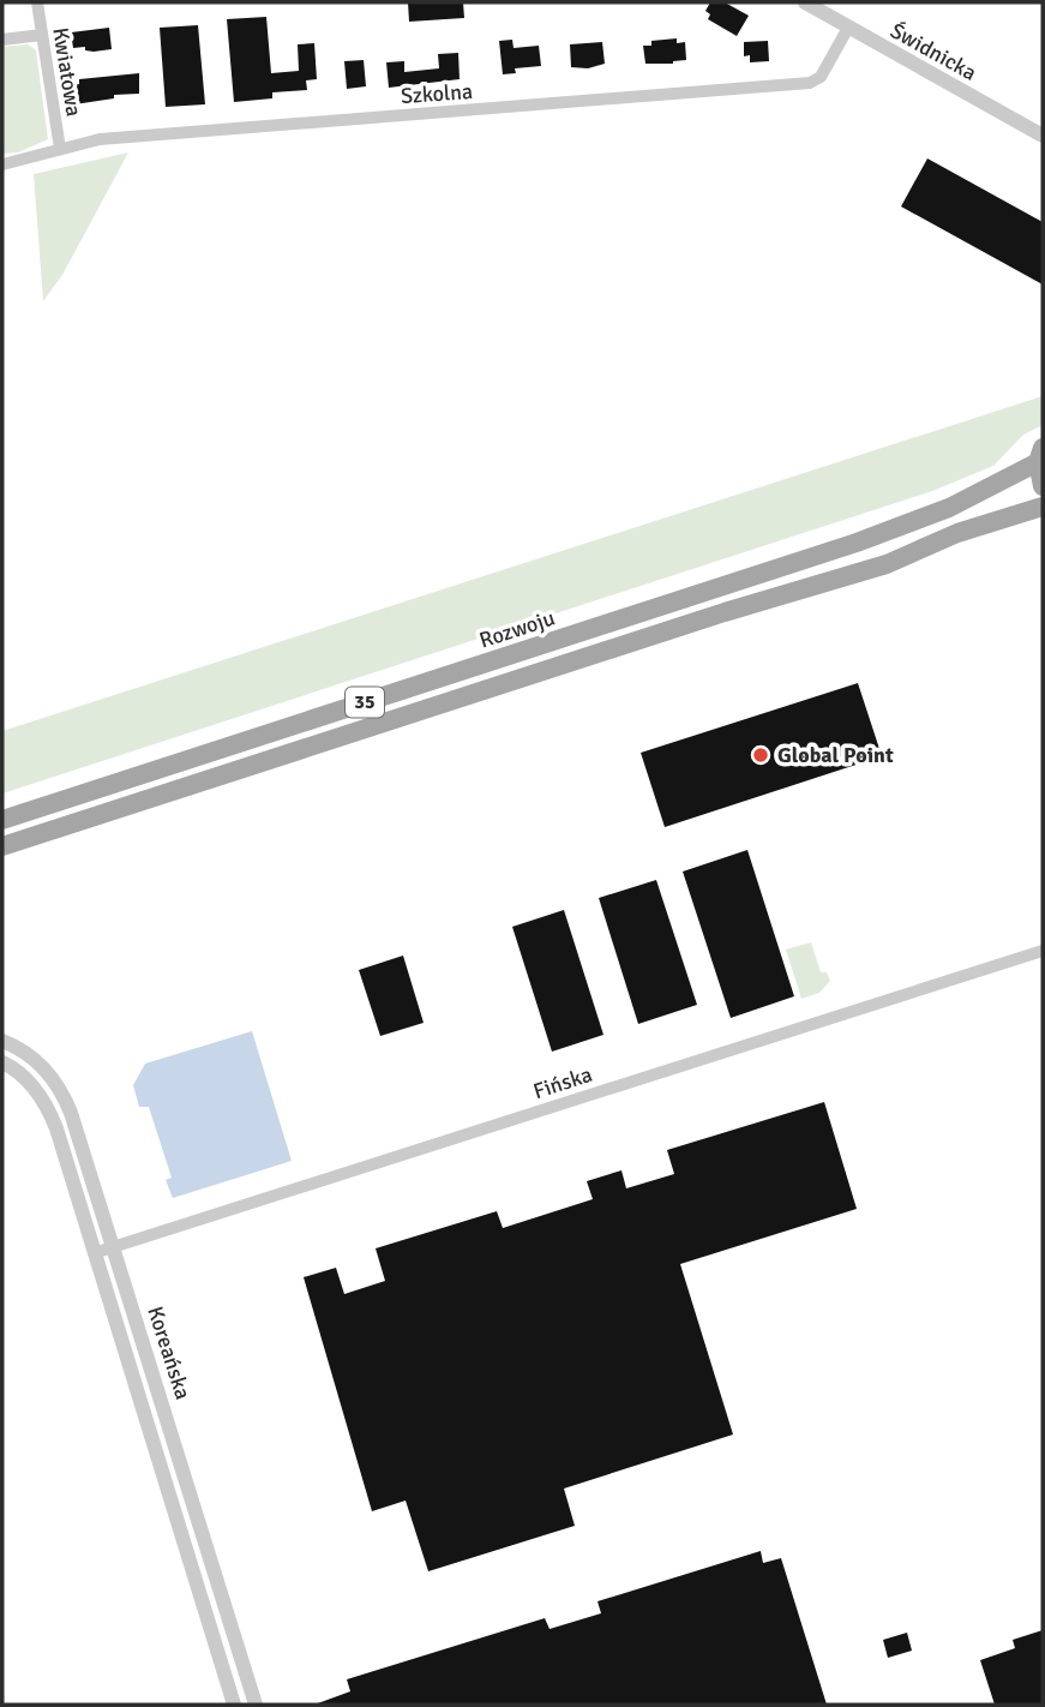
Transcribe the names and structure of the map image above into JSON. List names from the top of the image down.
{
  "streets": {
    "main road": ["Rozwoju", "35"],
    "street": [
      "Świdnicka",
      "Kwiatowa",
      "Szkolna",
      "Fińska",
      "Koreańska"
    ]
  },
  "crossings": [
    ["Świdnicka", "Szkolna"],
    ["Kwiatowa", "Szkolna"],
    ["Rozwoju", "35"],
    ["Fińska", "Koreańska"]
  ],
  "places": ["Global Point"]
}
